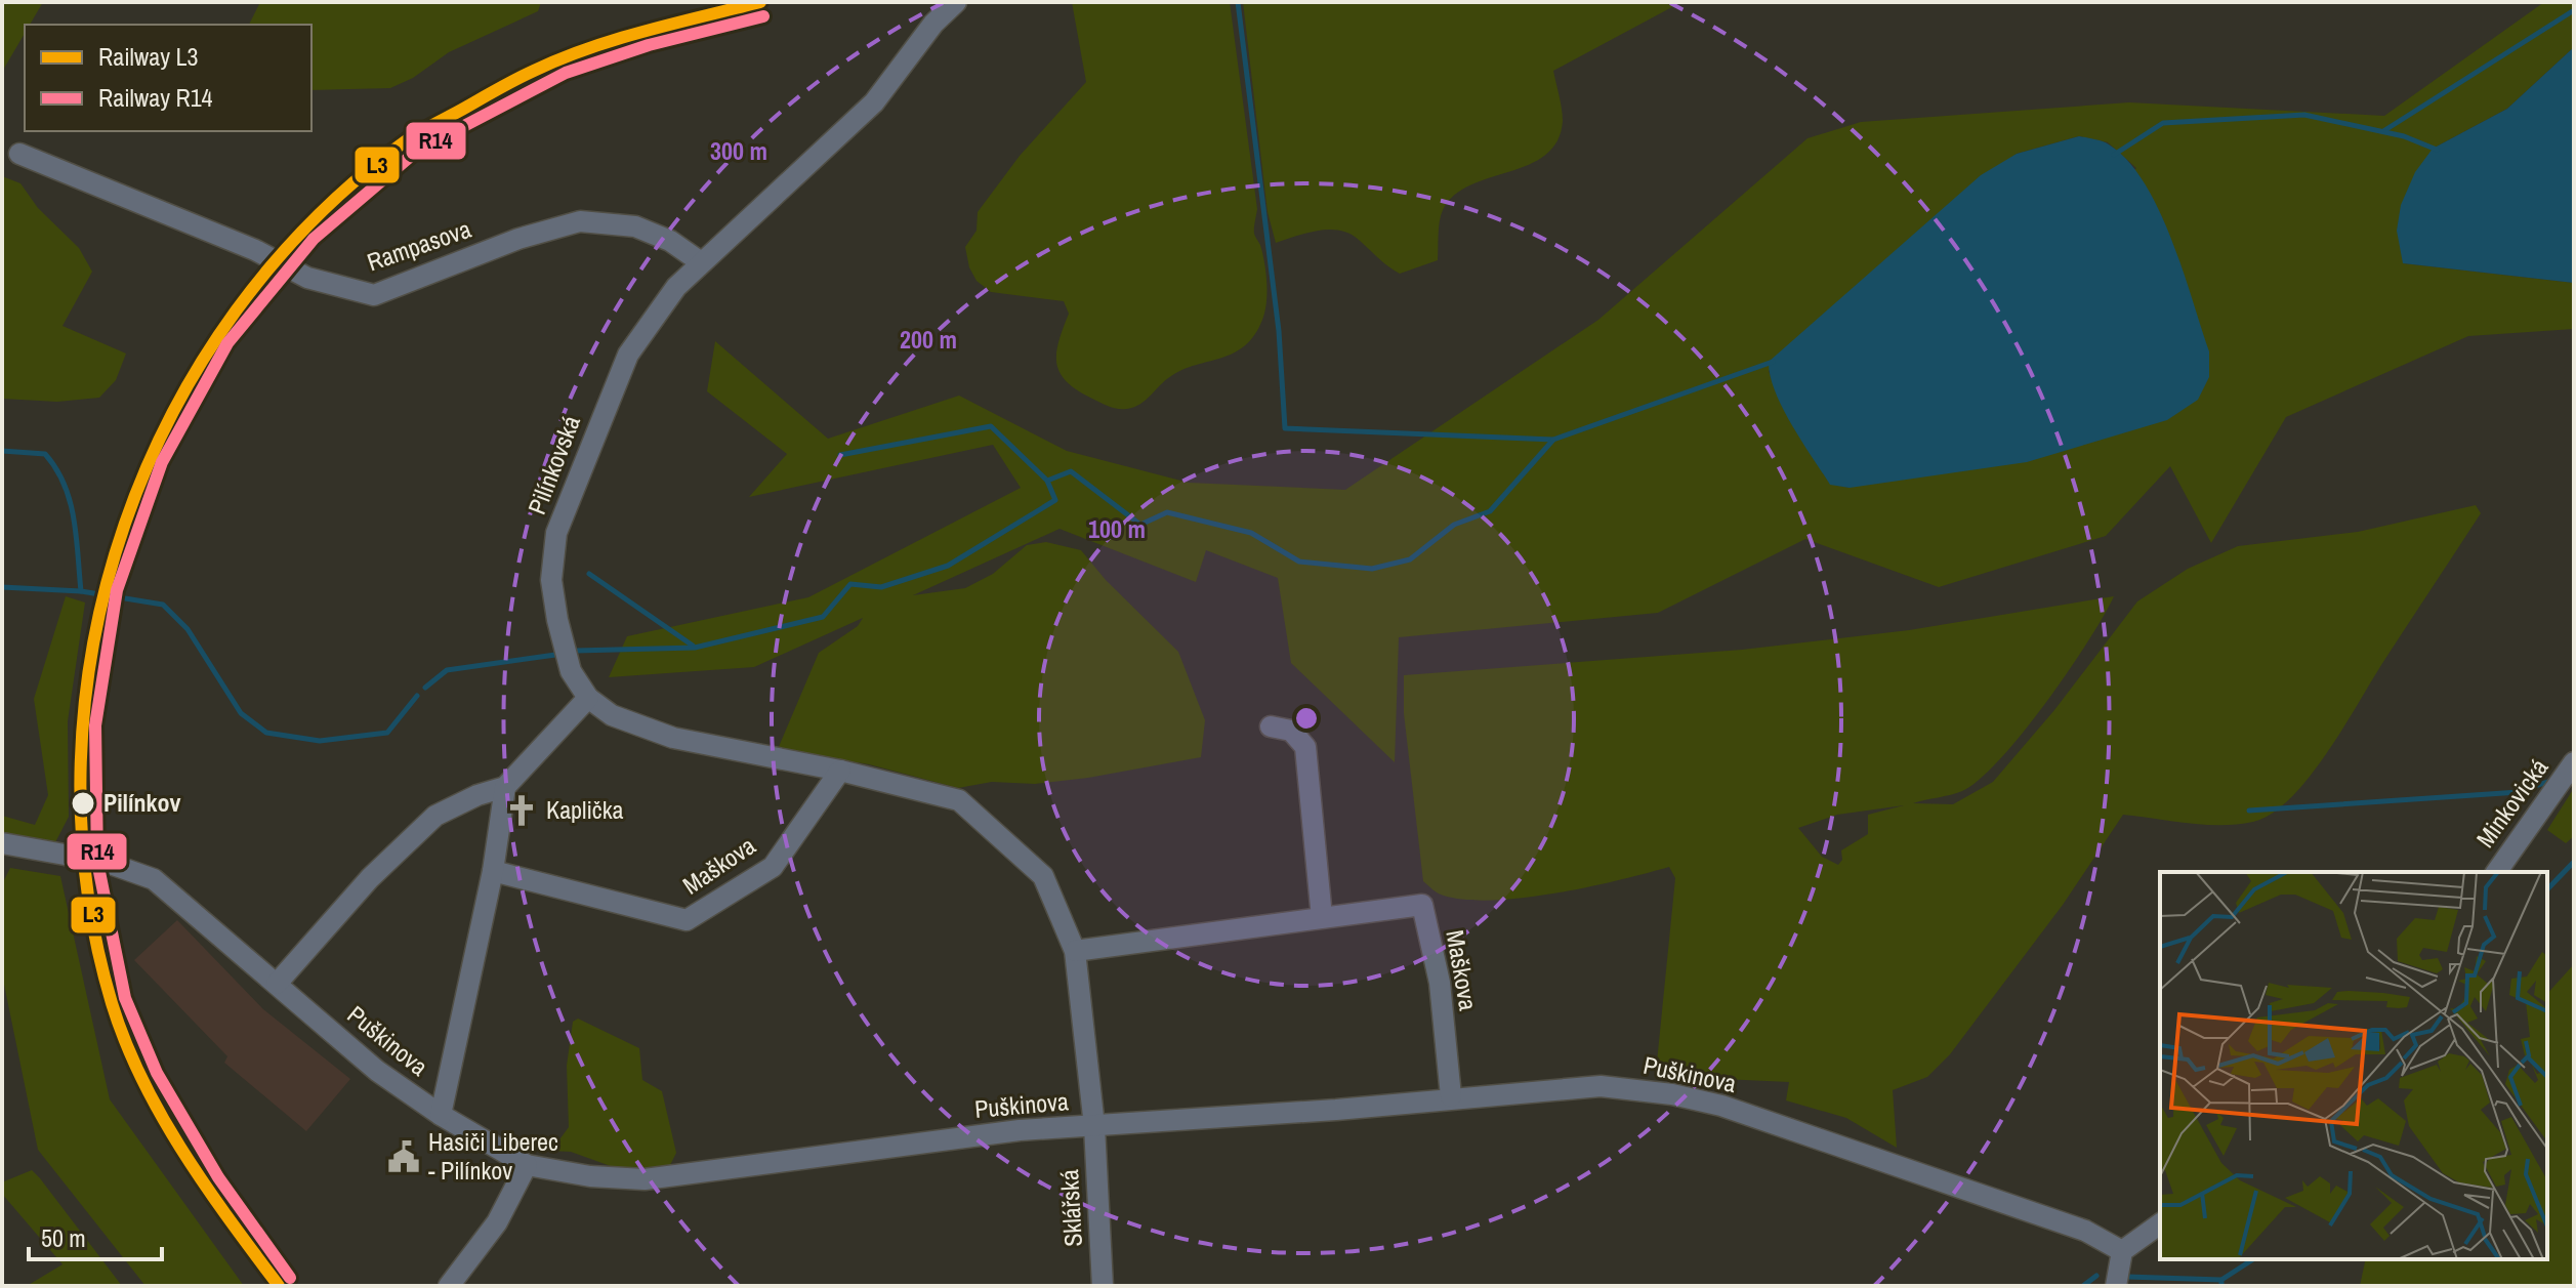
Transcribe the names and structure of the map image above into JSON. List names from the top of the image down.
{
  "streets": {
    "street": [
      "Rampasova",
      "Pilínkovská",
      "Minkovická",
      "Maškova",
      "Puškinova",
      "Sklářská"
    ]
  },
  "crossings": [
    ["Rampasova", "Pilínkovská"],
    ["Maškova", "Puškinova"],
    ["Puškinova", "Sklářská"]
  ],
  "places": {
    "other": ["Pilínkov"],
    "church": ["Kaplička"],
    "public building": ["Hasiči Liberec - Pilínkov"]
  },
  "lines": ["rail line L3", "rail line R14"],
  "legend": ["Railway L3", "Railway R14"],
  "scale_bar": "50 m",
  "rings": ["300 m", "200 m", "100 m"]
}
